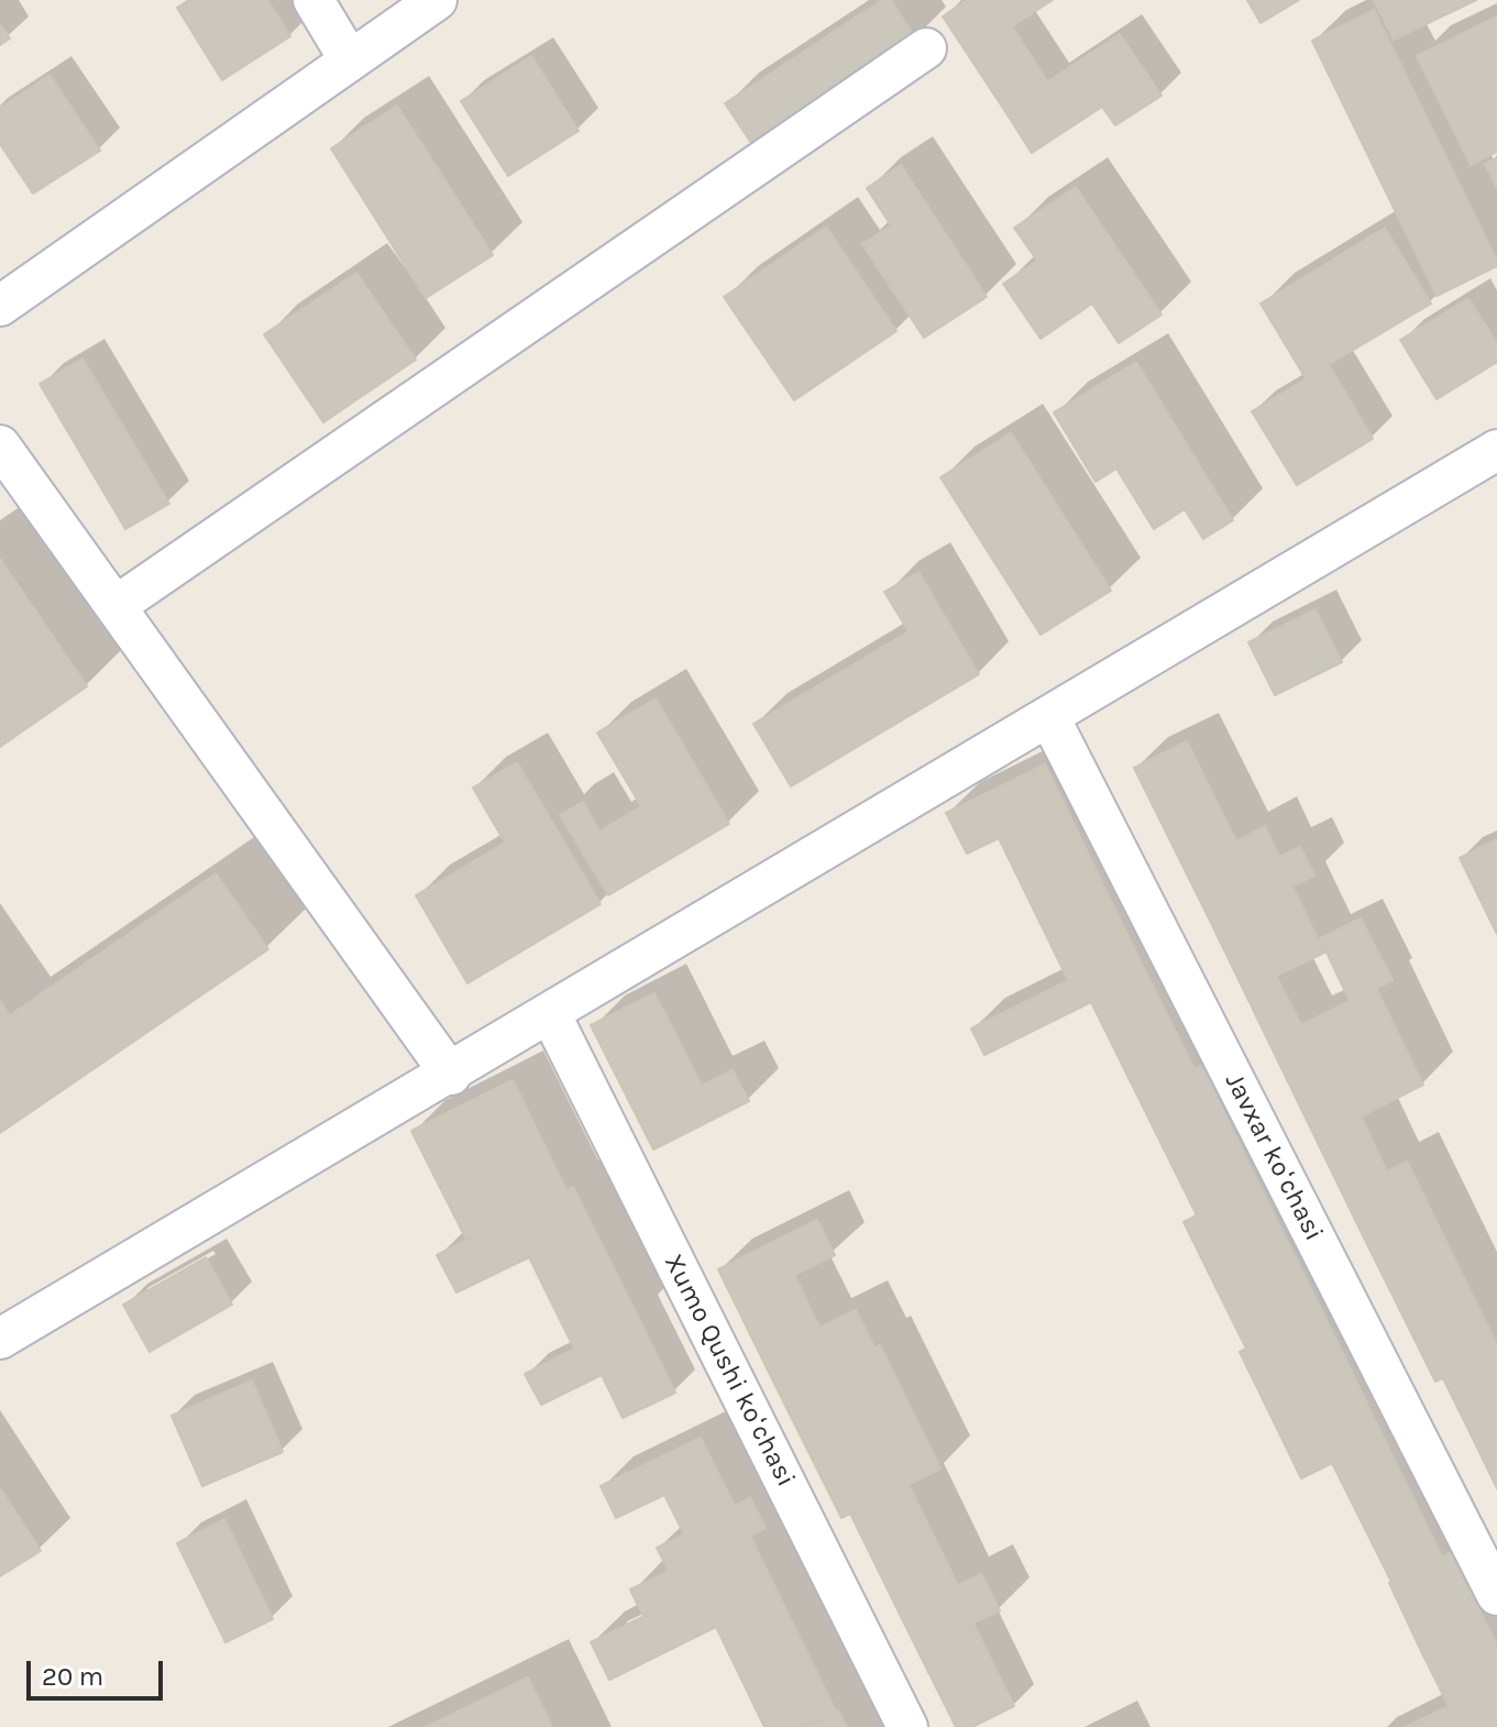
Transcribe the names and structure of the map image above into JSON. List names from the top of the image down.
{
  "streets": {
    "street": ["Javxar koʻchasi", "Xumo Qushi koʻchasi"]
  },
  "scale_bar": "20 m"
}
